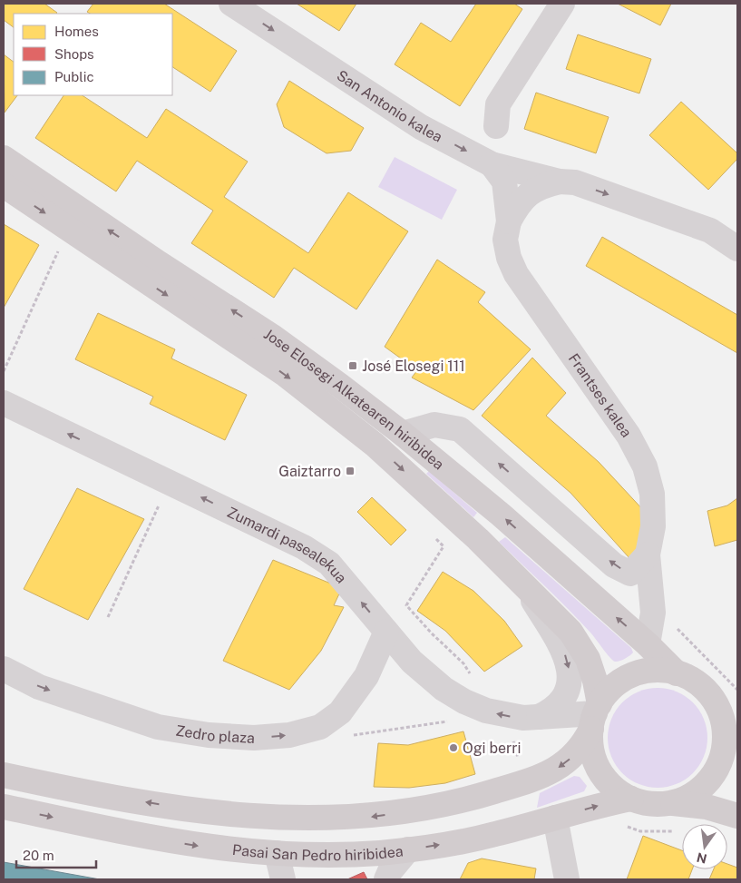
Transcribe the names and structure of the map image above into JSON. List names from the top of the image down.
{
  "streets": {
    "main road": ["Jose Elosegi Alkatearen hiribidea", "Pasai San Pedro hiribidea"],
    "street": [
      "San Antonio kalea",
      "Frantses kalea",
      "Zumardi pasealekua",
      "Zedro plaza"
    ]
  },
  "crossings": [
    ["San Antonio kalea", "Frantses kalea"],
    ["Frantses kalea", "Jose Elosegi Alkatearen hiribidea"],
    ["Jose Elosegi Alkatearen hiribidea", "Zumardi pasealekua"],
    ["Jose Elosegi Alkatearen hiribidea", "Pasai San Pedro hiribidea"],
    ["Zumardi pasealekua", "Zedro plaza"],
    ["Zumardi pasealekua", "Pasai San Pedro hiribidea"]
  ],
  "one_way": ["San Antonio kalea", "Zumardi pasealekua", "Zedro plaza"],
  "places": {
    "transit": ["José Elosegi 111", "Gaiztarro"],
    "other": ["Ogi berri"]
  },
  "legend": ["Homes", "Shops", "Public"],
  "scale_bar": "20 m",
  "north": "bottom"
}
